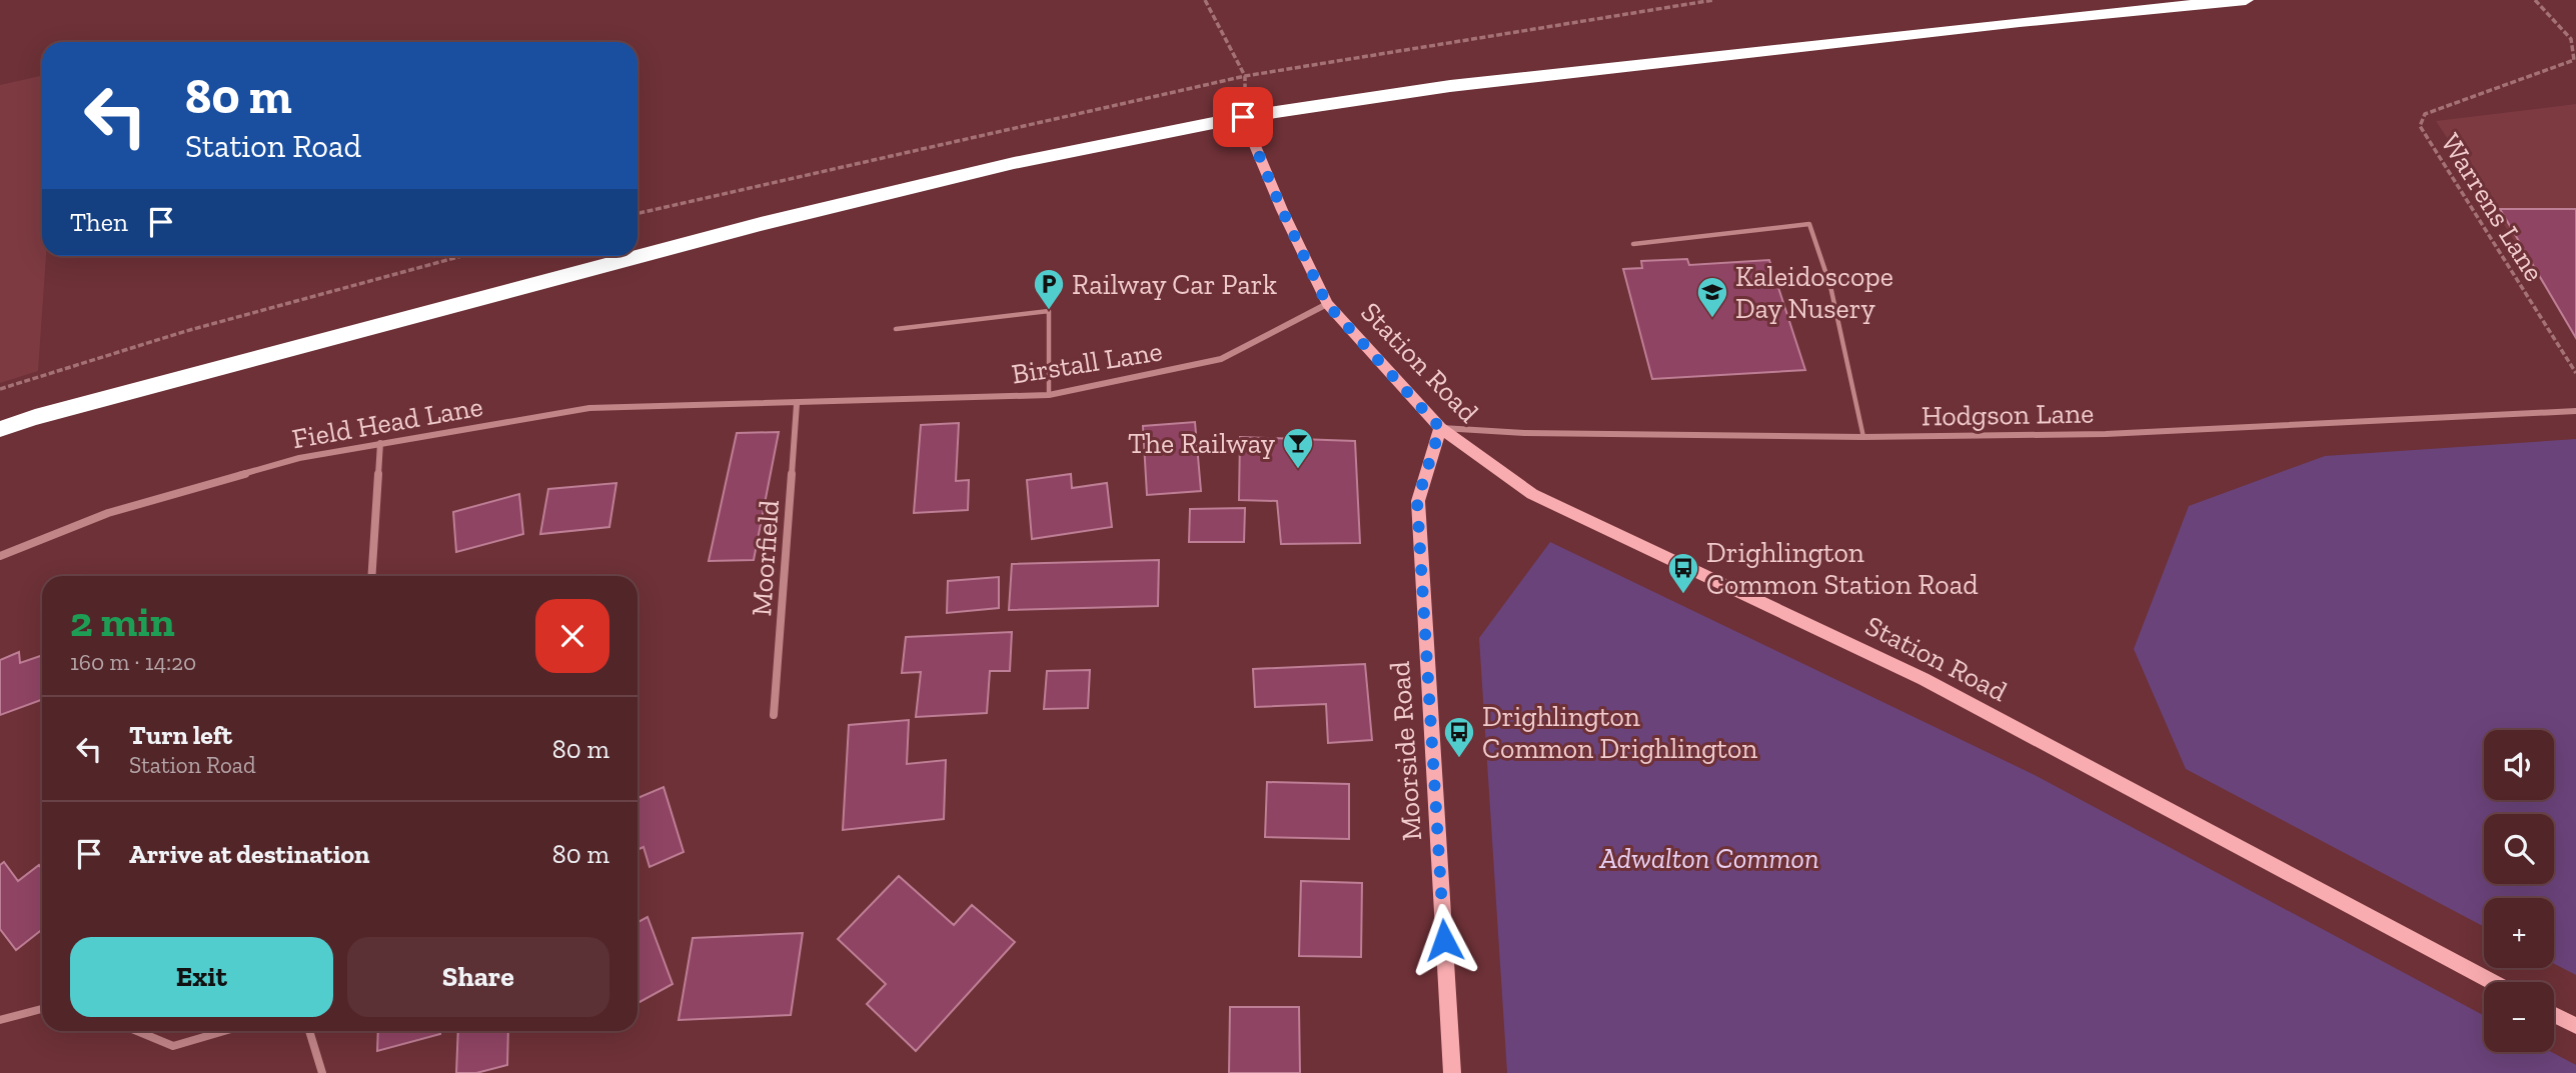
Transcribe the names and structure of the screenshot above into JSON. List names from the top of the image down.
{
  "streets": {
    "main road": ["Station Road", "Moorside Road"],
    "street": [
      "Birstall Lane",
      "Hodgson Lane",
      "Field Head Lane",
      "Moorfield"
    ],
    "path": ["Warrens Lane"]
  },
  "crossings": [
    ["Birstall Lane", "Station Road"],
    ["Birstall Lane", "Field Head Lane"],
    ["Birstall Lane", "Moorfield"],
    ["Station Road", "Hodgson Lane"],
    ["Station Road", "Moorside Road"],
    ["Hodgson Lane", "Moorside Road"],
    ["Field Head Lane", "Moorfield"]
  ],
  "parks": ["Adwalton Common"],
  "places": {
    "parking": ["Railway Car Park"],
    "school or university": ["Kaleidoscope Day Nusery"],
    "bar": ["The Railway"],
    "bus stop": ["Drighlington Common Station Road", "Drighlington Common Drighlington"]
  },
  "page": {
    "turn": ["80 m", "Station Road"],
    "then": "Then",
    "heading": ["2 min", "160 m · 14:20"],
    "list": [
      {
        "name": "Turn left",
        "note": "Station Road",
        "value": "80 m"
      },
      {
        "name": "Arrive at destination",
        "value": "80 m"
      }
    ],
    "map_buttons": ["+", "−"],
    "buttons": ["Exit", "Share"]
  }
}
